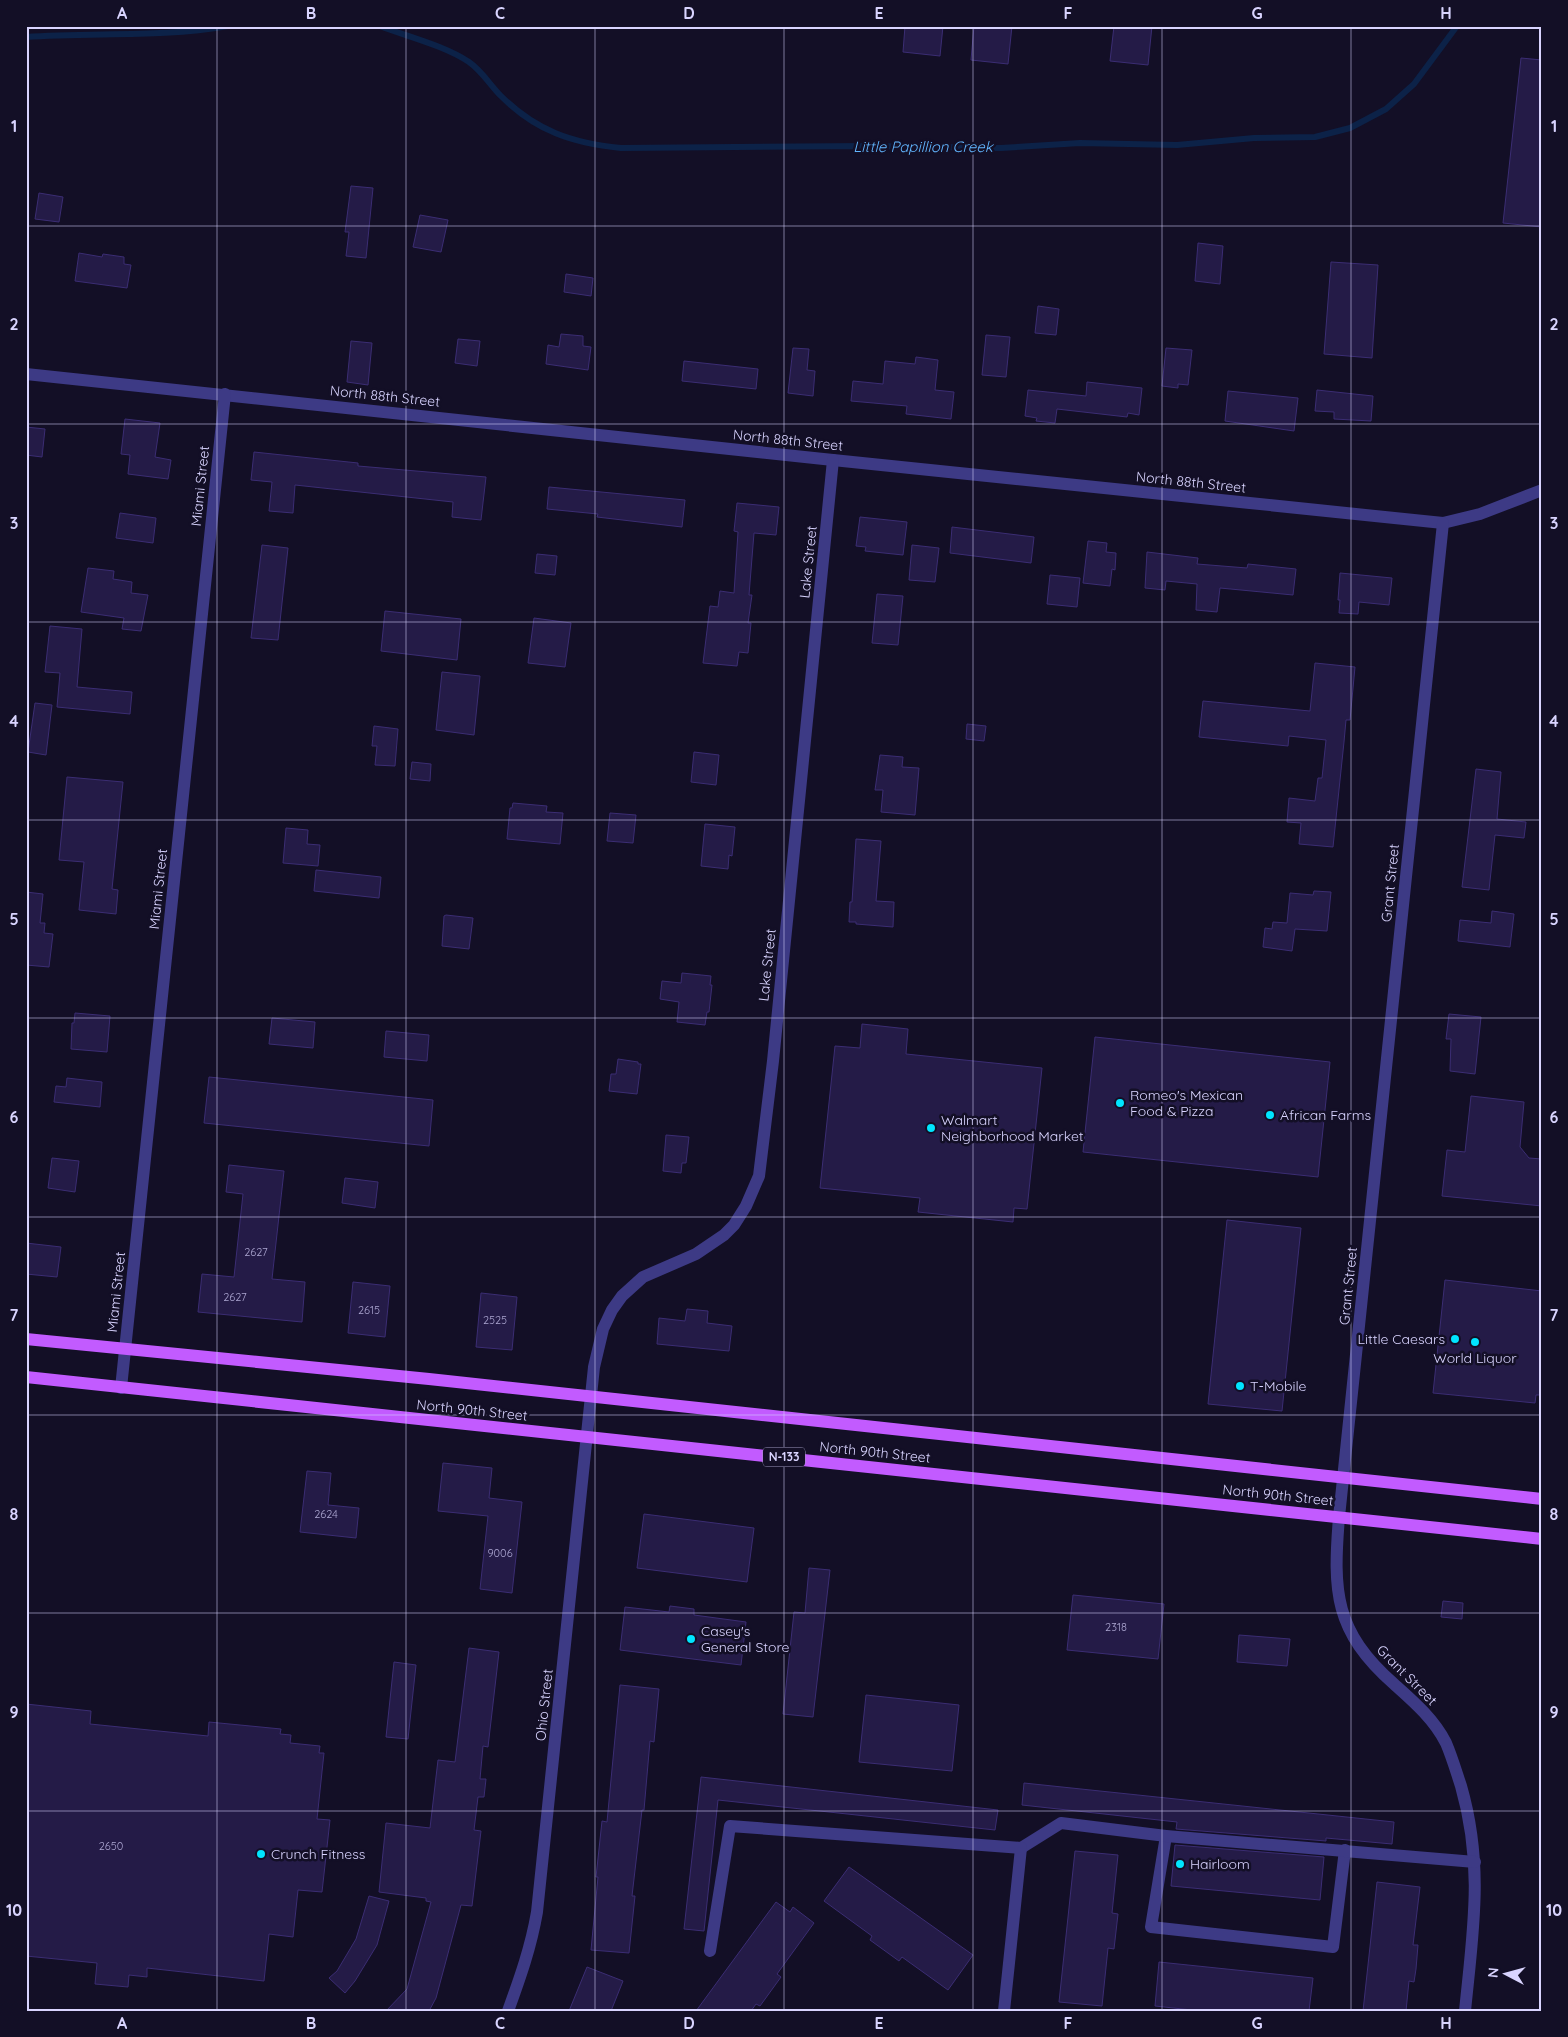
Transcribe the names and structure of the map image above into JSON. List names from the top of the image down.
{
  "streets": {
    "main road": ["North 90th Street", "N-133"],
    "street": [
      "North 88th Street",
      "Miami Street",
      "Lake Street",
      "Grant Street",
      "Ohio Street"
    ]
  },
  "crossings": [
    ["North 88th Street", "Miami Street"],
    ["North 88th Street", "Lake Street"],
    ["North 88th Street", "Grant Street"],
    ["Miami Street", "North 90th Street"],
    ["Lake Street", "North 90th Street"],
    ["Lake Street", "Ohio Street"],
    ["Grant Street", "North 90th Street"],
    ["North 90th Street", "Ohio Street"]
  ],
  "water": ["Little Papillion Creek"],
  "places": [
    "Romeo's Mexican Food & Pizza",
    "African Farms",
    "Walmart Neighborhood Market",
    "Little Caesars",
    "World Liquor",
    "T-Mobile",
    "Casey's General Store",
    "Crunch Fitness",
    "Hairloom"
  ],
  "house_numbers": [
    "2627",
    "2627",
    "2615",
    "2525",
    "2624",
    "9006",
    "2318",
    "2650"
  ],
  "north": "left",
  "grid": {
    "columns": [
      "A",
      "B",
      "C",
      "D",
      "E",
      "F",
      "G",
      "H"
    ],
    "rows": [
      "1",
      "2",
      "3",
      "4",
      "5",
      "6",
      "7",
      "8",
      "9",
      "10"
    ]
  }
}
